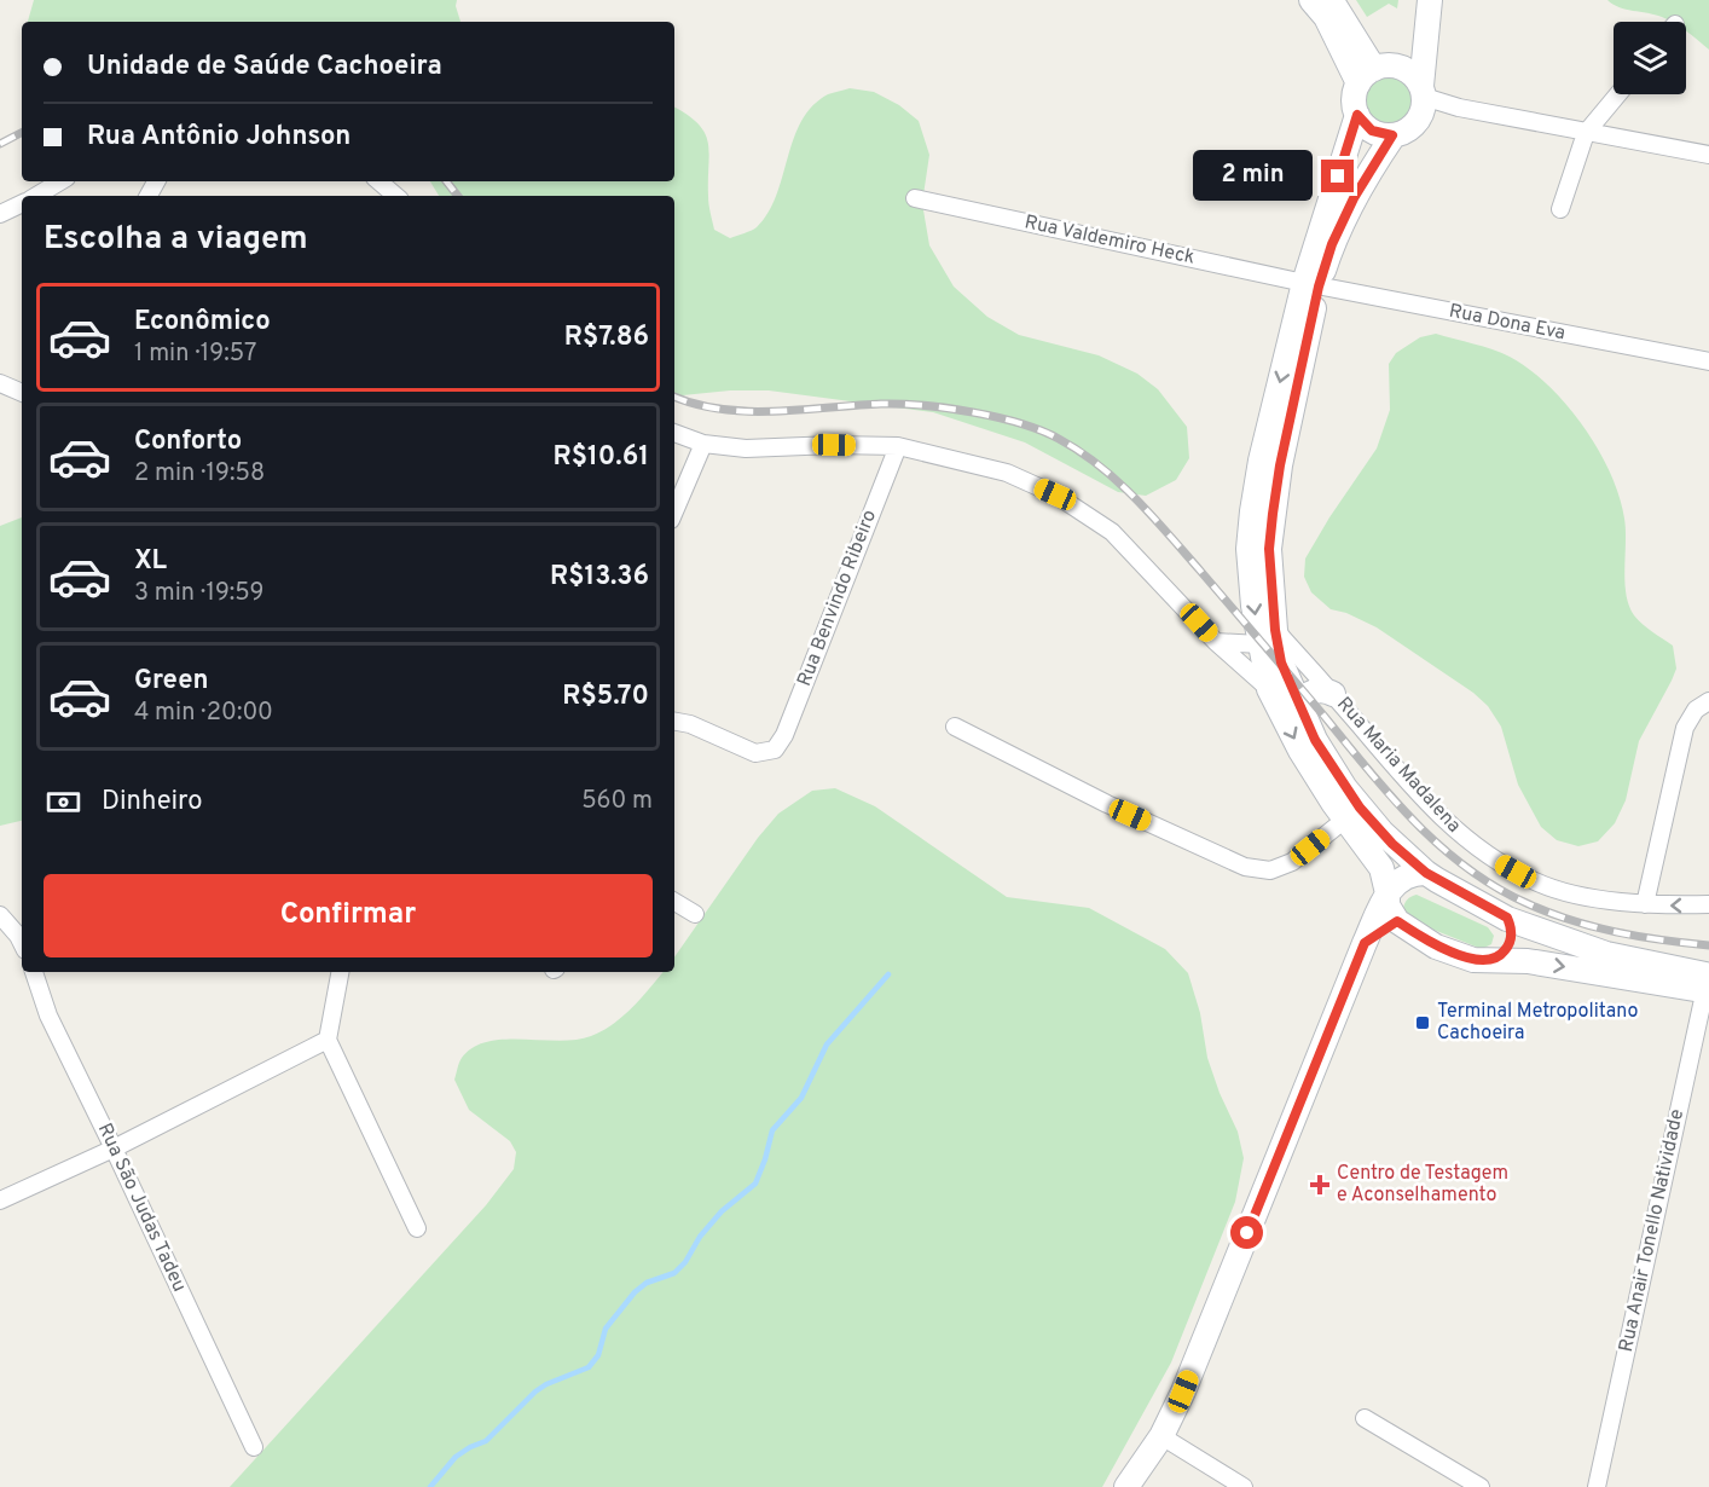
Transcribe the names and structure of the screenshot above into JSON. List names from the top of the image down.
{
  "streets": {
    "street": [
      "Rua Valdemiro Heck",
      "Rua Dona Eva",
      "Rua Benvindo Ribeiro",
      "Rua Maria Madalena",
      "Rua São Judas Tadeu",
      "Rua Anair Tonello Natividade"
    ]
  },
  "crossings": [
    ["Rua Valdemiro Heck", "Rua Dona Eva"]
  ],
  "places": {
    "transit": ["Terminal Metropolitano Cachoeira"],
    "health": ["Centro de Testagem e Aconselhamento"]
  },
  "page": {
    "banner": ["Unidade de Saúde Cachoeira", "Rua Antônio Johnson"],
    "bubble": "2 min",
    "heading": "Escolha a viagem",
    "list": [
      {
        "name": "Econômico",
        "note": "1 min · 19:57",
        "value": "R$7.86"
      },
      {
        "name": "Conforto",
        "note": "2 min · 19:58",
        "value": "R$10.61"
      },
      {
        "name": "XL",
        "note": "3 min · 19:59",
        "value": "R$13.36"
      },
      {
        "name": "Green",
        "note": "4 min · 20:00",
        "value": "R$5.70"
      }
    ],
    "pay": ["Dinheiro", "560 m"],
    "buttons": "Confirmar"
  }
}
